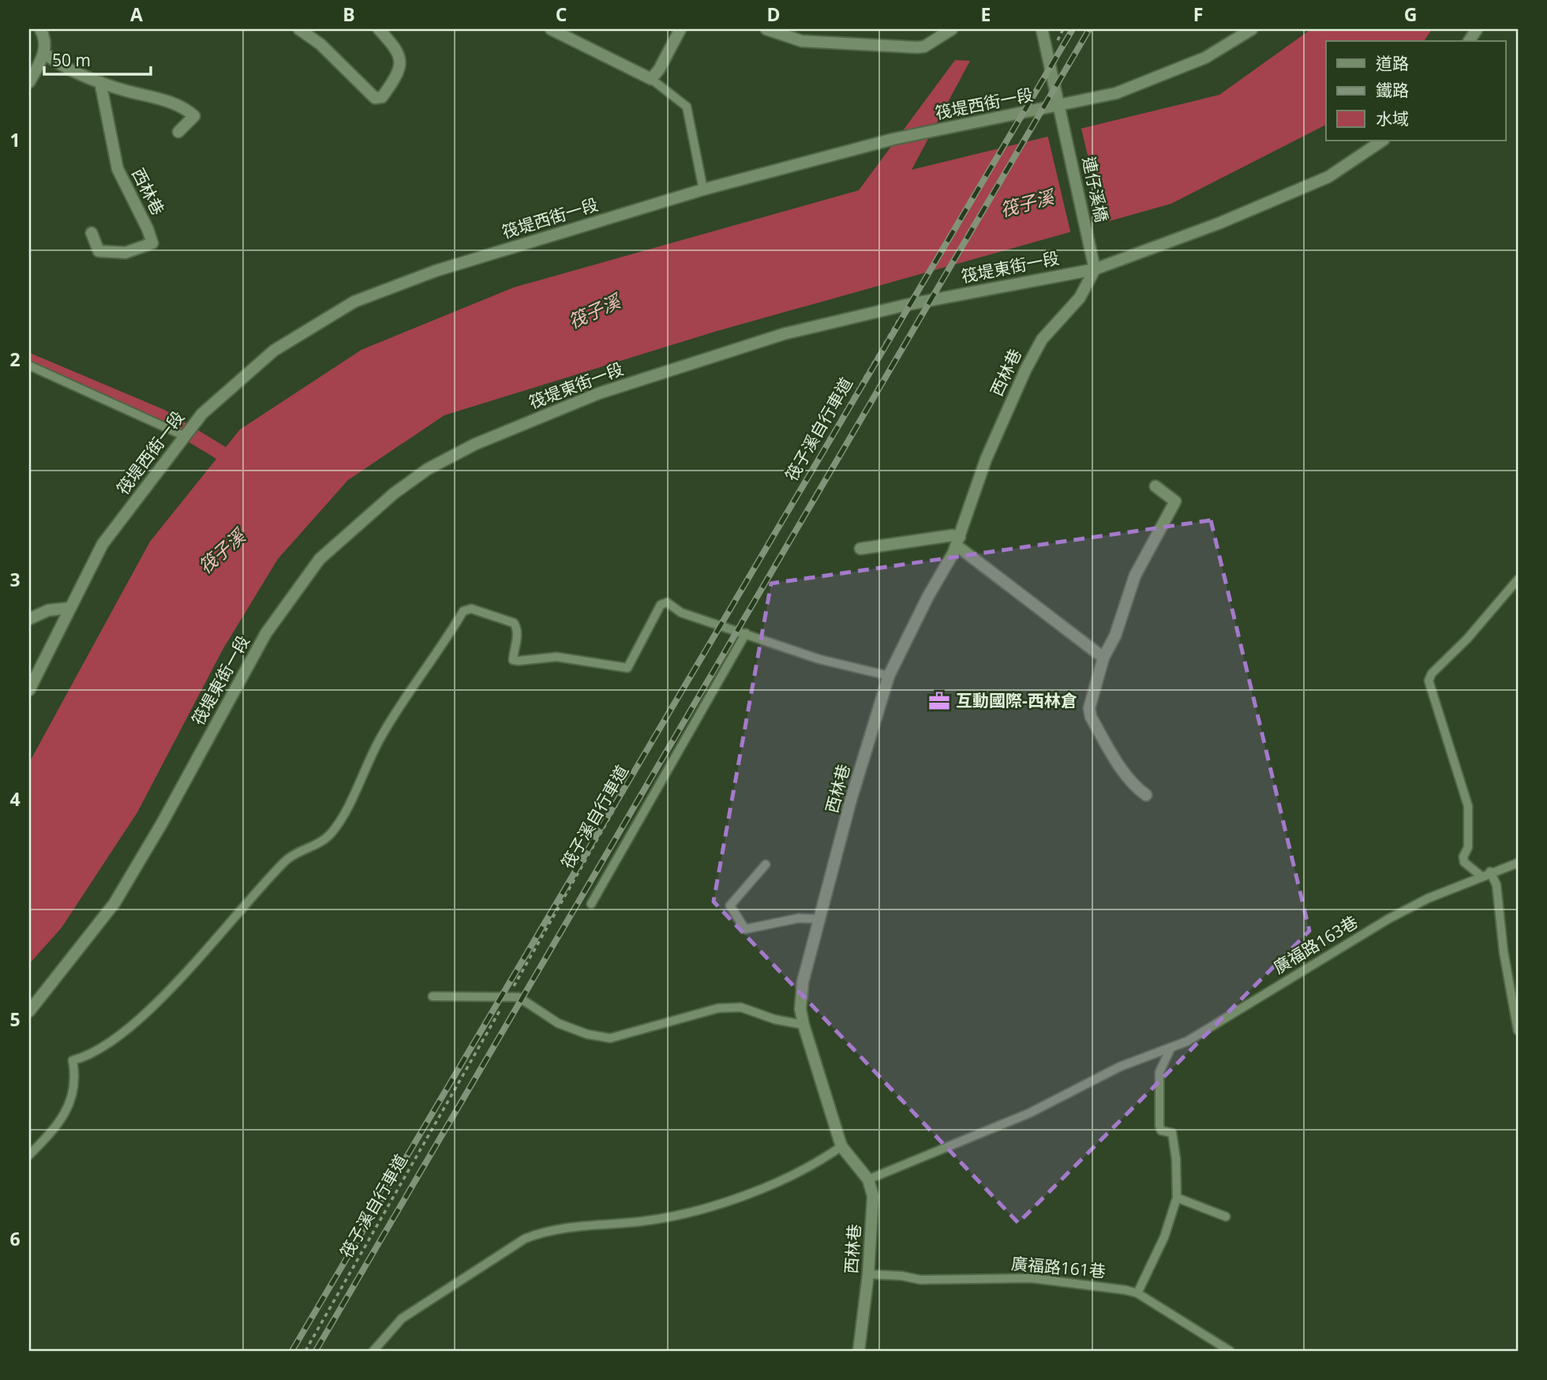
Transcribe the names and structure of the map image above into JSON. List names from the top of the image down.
{
  "streets": {
    "street": [
      "筏堤西街一段",
      "連仔溪橋",
      "西林巷",
      "筏堤東街一段"
    ],
    "lane": ["廣福路163巷", "廣福路161巷"],
    "path": ["筏子溪自行車道"]
  },
  "crossings": [
    ["筏堤西街一段", "連仔溪橋"],
    ["連仔溪橋", "西林巷"],
    ["連仔溪橋", "筏堤東街一段"],
    ["西林巷", "筏堤東街一段"],
    ["西林巷", "廣福路163巷"],
    ["西林巷", "廣福路161巷"],
    ["筏堤東街一段", "筏子溪自行車道"]
  ],
  "water": ["筏子溪"],
  "places": {
    "office": ["互動國際-西林倉"]
  },
  "legend": ["道路", "鐵路", "水域"],
  "scale_bar": "50 m",
  "grid": {
    "columns": [
      "A",
      "B",
      "C",
      "D",
      "E",
      "F",
      "G"
    ],
    "rows": [
      "1",
      "2",
      "3",
      "4",
      "5",
      "6"
    ]
  }
}
